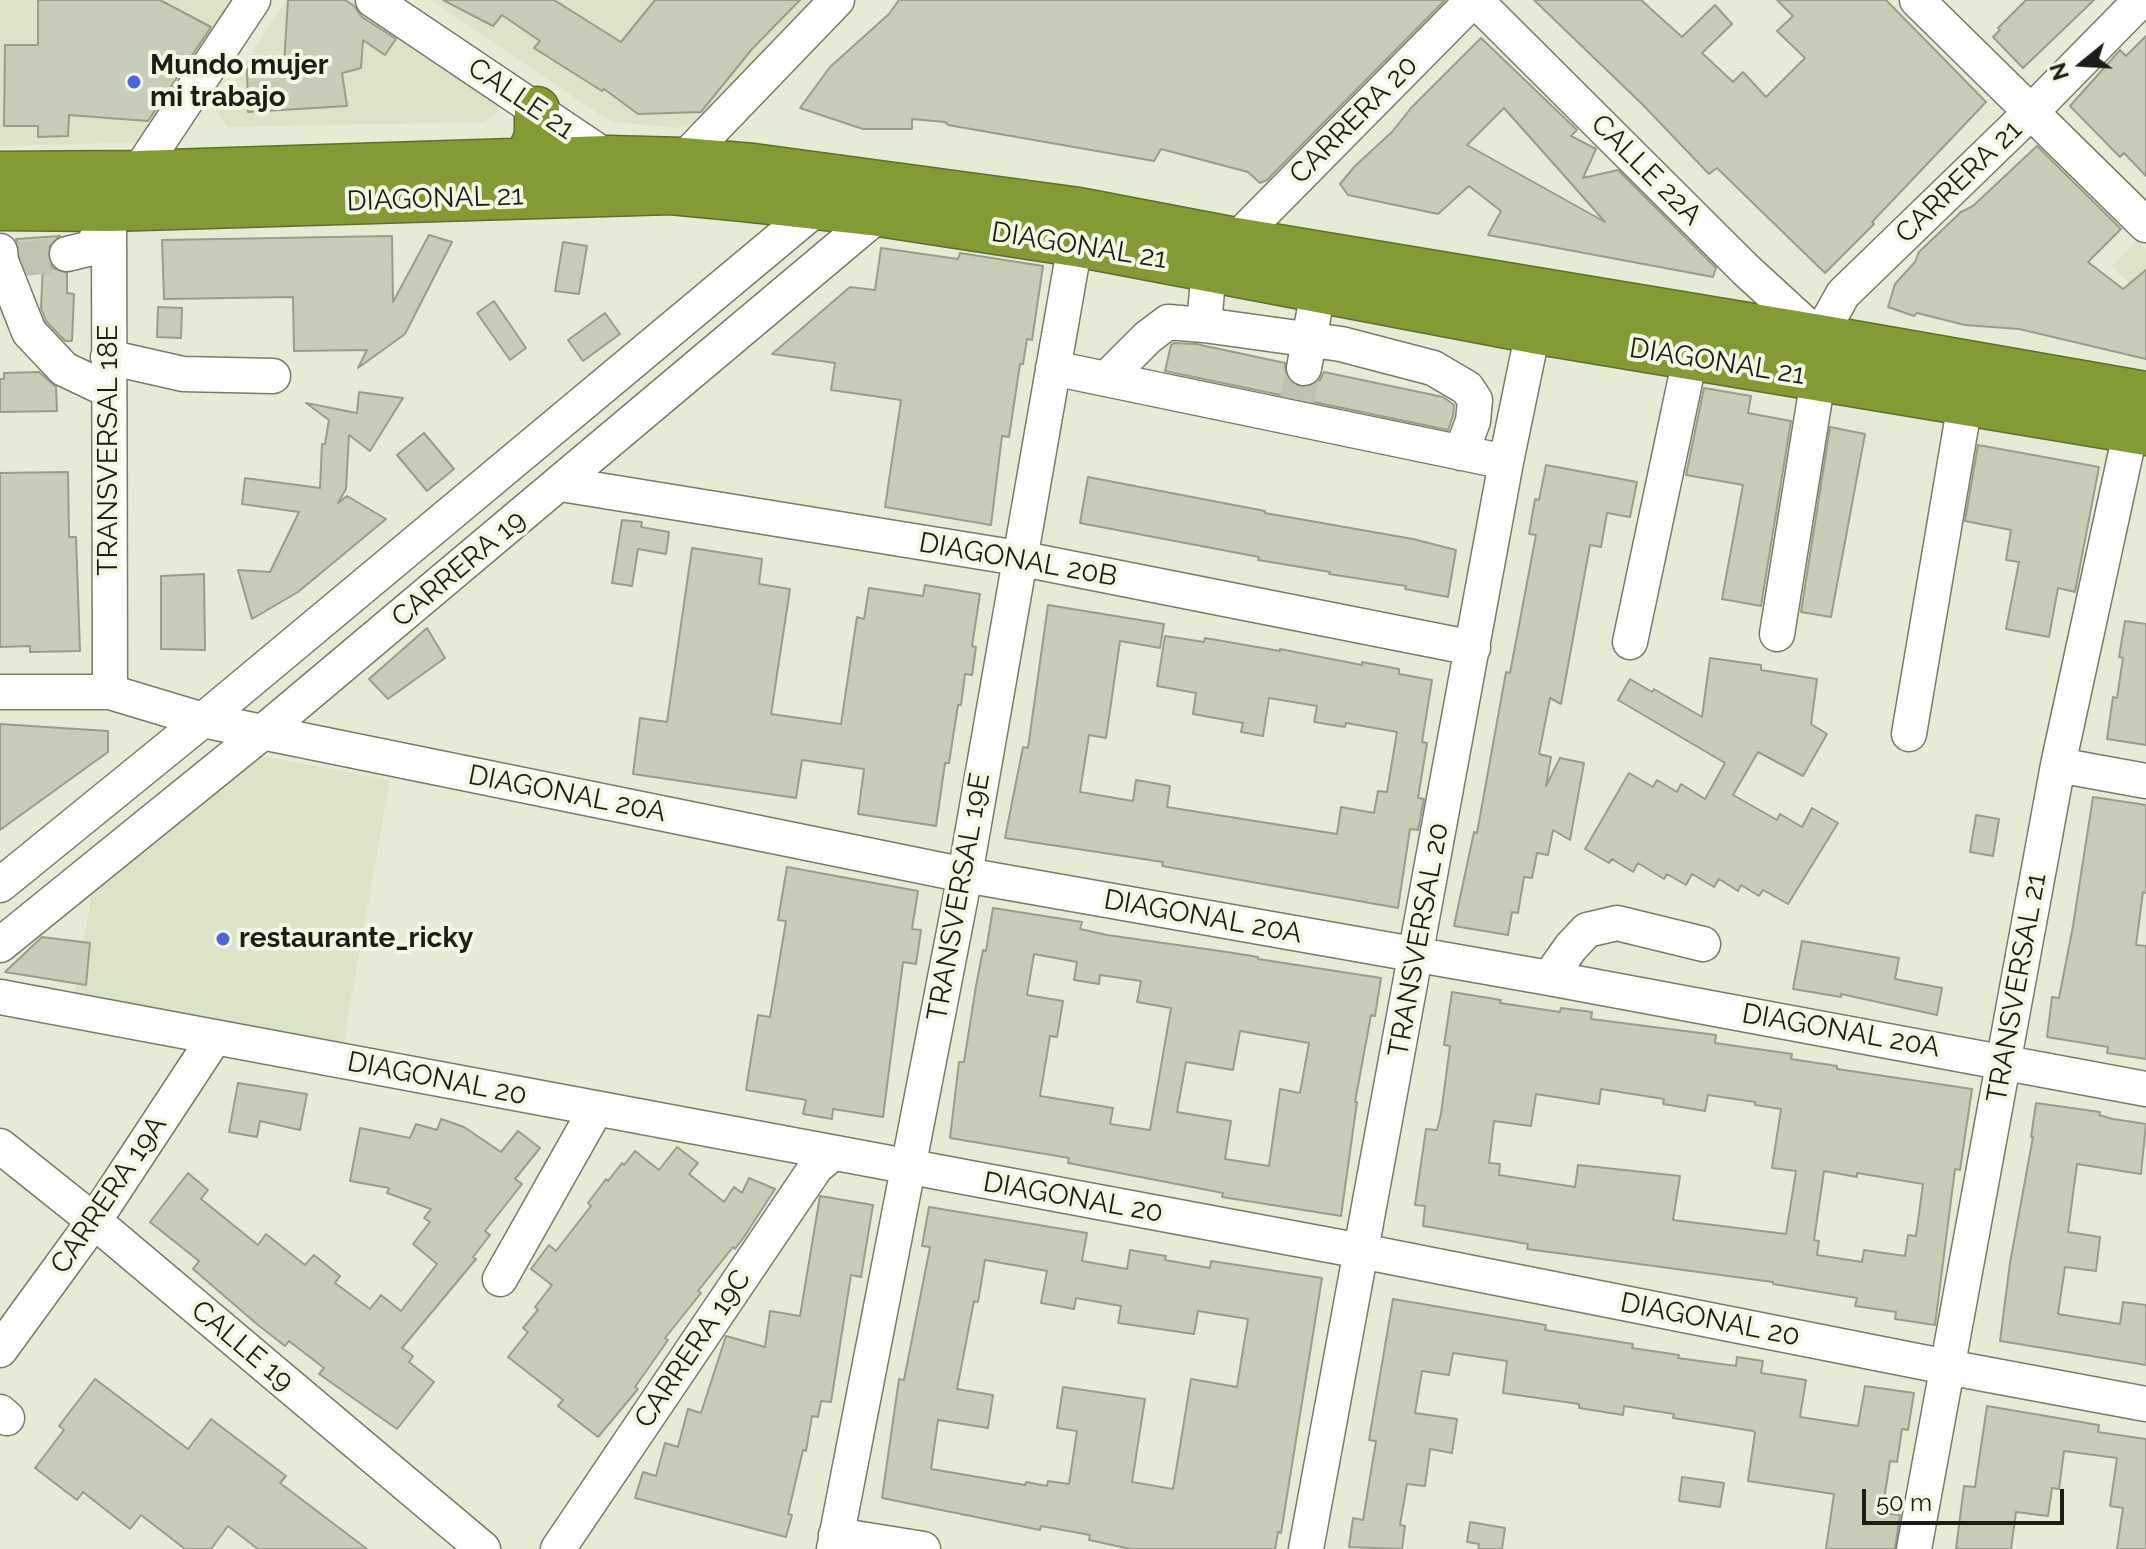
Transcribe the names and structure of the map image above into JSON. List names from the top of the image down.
{
  "streets": {
    "highway": ["DIAGONAL 21"],
    "street": [
      "CALLE 21",
      "CARRERA 20",
      "CALLE 22A",
      "CARRERA 21",
      "TRANSVERSAL 18E",
      "DIAGONAL 20B",
      "CARRERA 19",
      "DIAGONAL 20A",
      "TRANSVERSAL 19E",
      "TRANSVERSAL 20",
      "TRANSVERSAL 21",
      "DIAGONAL 20",
      "CARRERA 19A",
      "CALLE 19",
      "CARRERA 19C"
    ]
  },
  "crossings": [
    ["CALLE 21", "DIAGONAL 21"],
    ["CARRERA 20", "CALLE 22A"],
    ["CARRERA 20", "DIAGONAL 21"],
    ["CALLE 22A", "CARRERA 21"],
    ["CALLE 22A", "DIAGONAL 21"],
    ["CARRERA 21", "DIAGONAL 21"],
    ["DIAGONAL 21", "TRANSVERSAL 18E"],
    ["DIAGONAL 21", "CARRERA 19"],
    ["DIAGONAL 21", "TRANSVERSAL 19E"],
    ["DIAGONAL 21", "TRANSVERSAL 20"],
    ["DIAGONAL 21", "TRANSVERSAL 21"],
    ["DIAGONAL 20B", "CARRERA 19"],
    ["DIAGONAL 20B", "TRANSVERSAL 19E"],
    ["DIAGONAL 20B", "TRANSVERSAL 20"],
    ["CARRERA 19", "DIAGONAL 20A"],
    ["DIAGONAL 20A", "TRANSVERSAL 19E"],
    ["DIAGONAL 20A", "TRANSVERSAL 20"],
    ["DIAGONAL 20A", "TRANSVERSAL 21"],
    ["TRANSVERSAL 19E", "DIAGONAL 20"],
    ["TRANSVERSAL 20", "DIAGONAL 20"],
    ["TRANSVERSAL 21", "DIAGONAL 20"],
    ["DIAGONAL 20", "CARRERA 19A"],
    ["DIAGONAL 20", "CARRERA 19C"],
    ["CARRERA 19A", "CALLE 19"]
  ],
  "places": ["Mundo mujer mi trabajo", "restaurante_ricky"],
  "scale_bar": "50 m",
  "north": "left"
}
